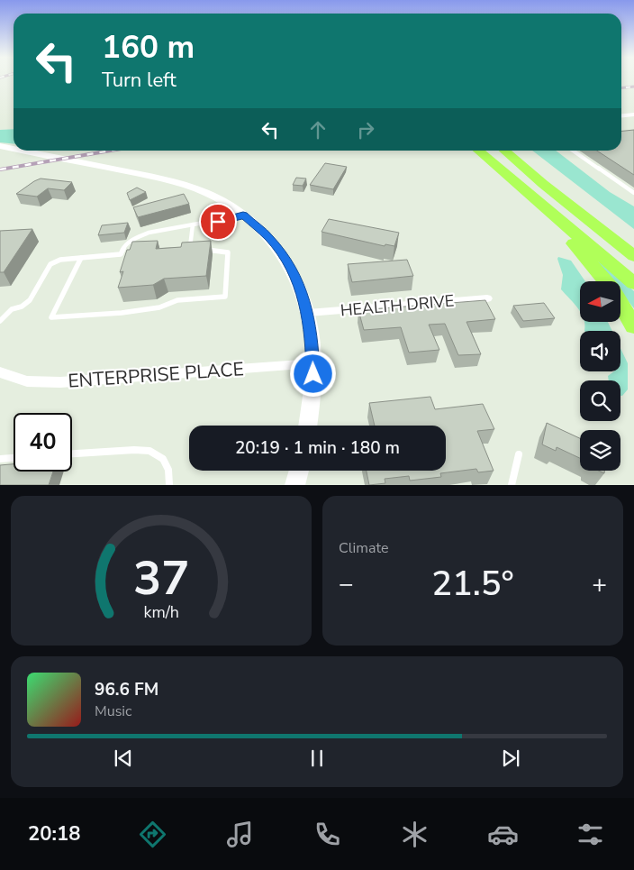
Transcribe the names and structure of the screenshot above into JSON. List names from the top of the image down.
{
  "streets": {
    "street": ["HEALTH DRIVE", "ENTERPRISE PLACE"]
  },
  "north": "left",
  "page": {
    "turn": ["160 m", "Turn left"],
    "limit": "40",
    "trip": "20:19 · 1 min · 180 m",
    "tile": "Climate",
    "heat": ["−", "21.5°", "+"],
    "song": ["96.6 FM", "Music"],
    "tabs": "20:18",
    "gauge": ["37", "km/h"]
  }
}
